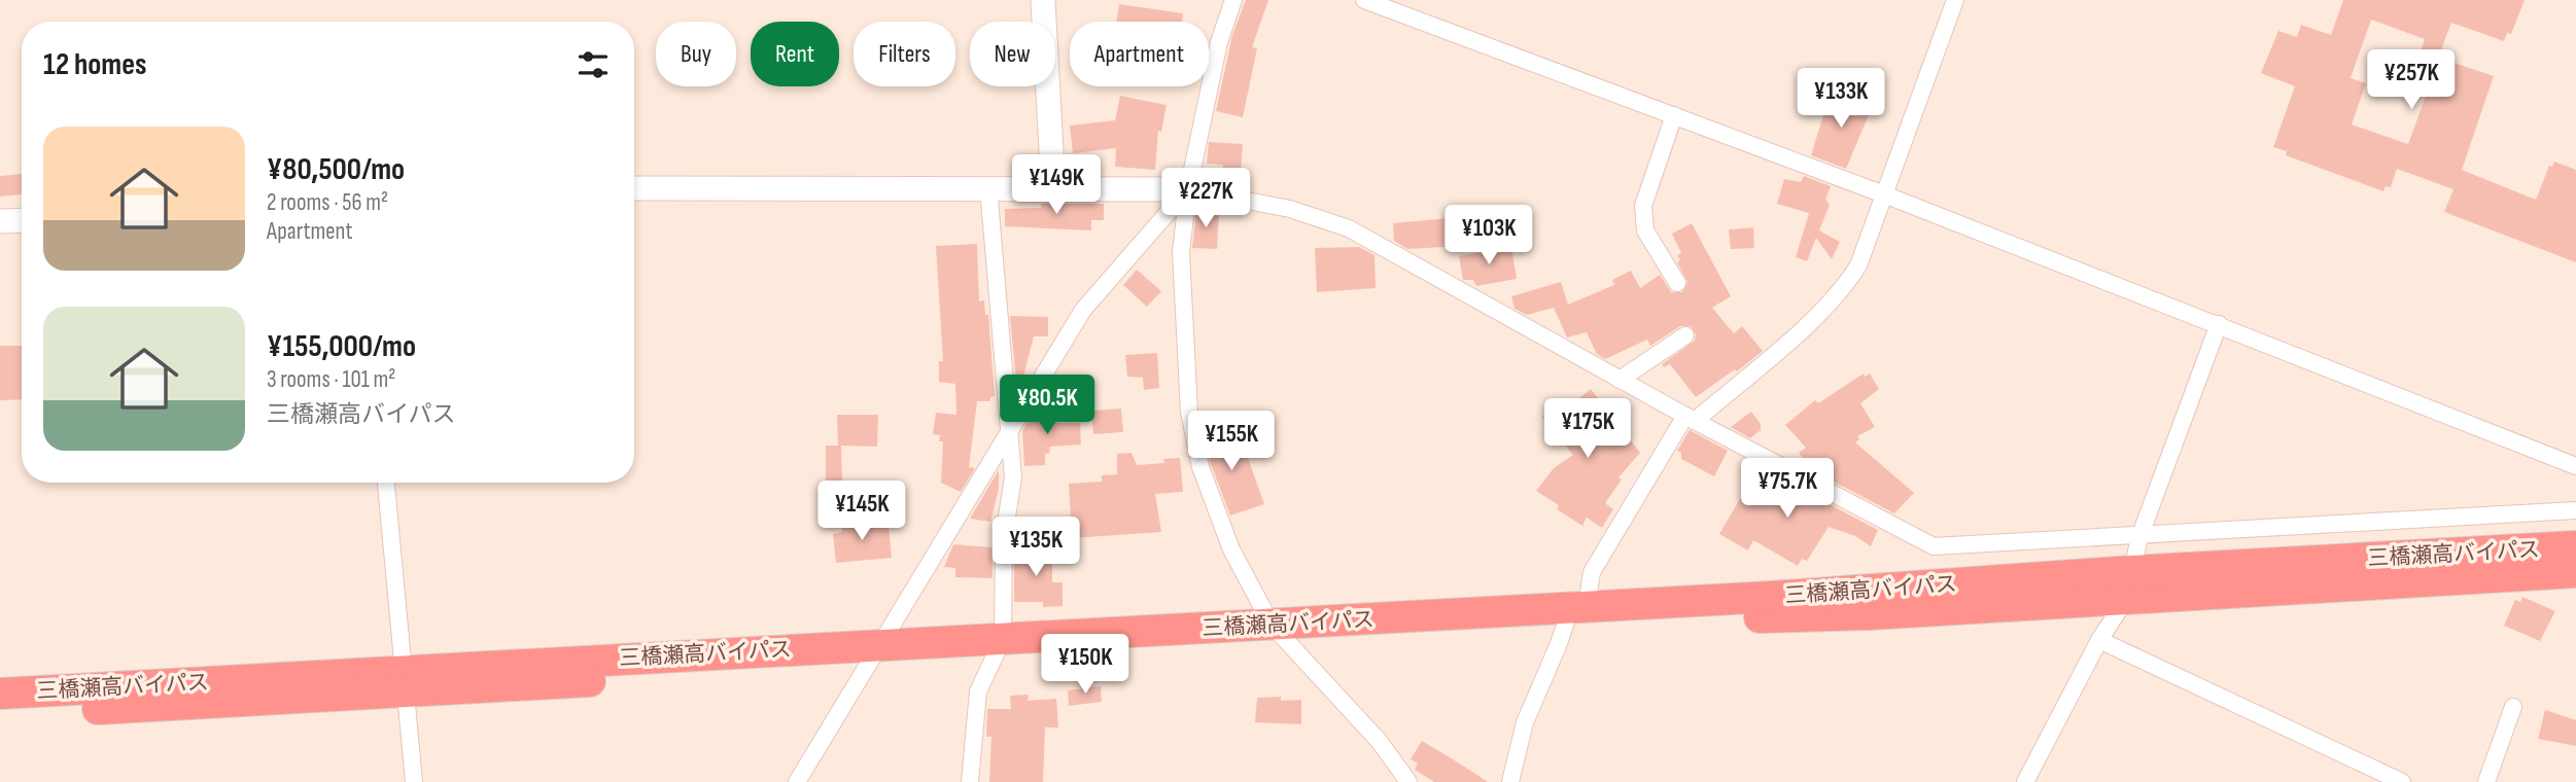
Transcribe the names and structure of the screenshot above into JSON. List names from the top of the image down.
{
  "streets": {
    "highway": ["三橋瀬高バイパス"]
  },
  "page": {
    "chip": [
      "Buy",
      "Rent",
      "Filters",
      "New",
      "Apartment"
    ],
    "heading": "12 homes",
    "price": [
      "¥257K",
      "¥133K",
      "¥149K",
      "¥227K",
      "¥103K",
      "¥80.5K",
      "¥175K",
      "¥155K",
      "¥75.7K",
      "¥145K",
      "¥135K",
      "¥150K"
    ],
    "list": [
      {
        "name": "¥80,500/mo",
        "note": "2 rooms · 56 m² · Apartment"
      },
      {
        "name": "¥155,000/mo",
        "note": "3 rooms · 101 m² · 三橋瀬高バイパス"
      }
    ]
  }
}
